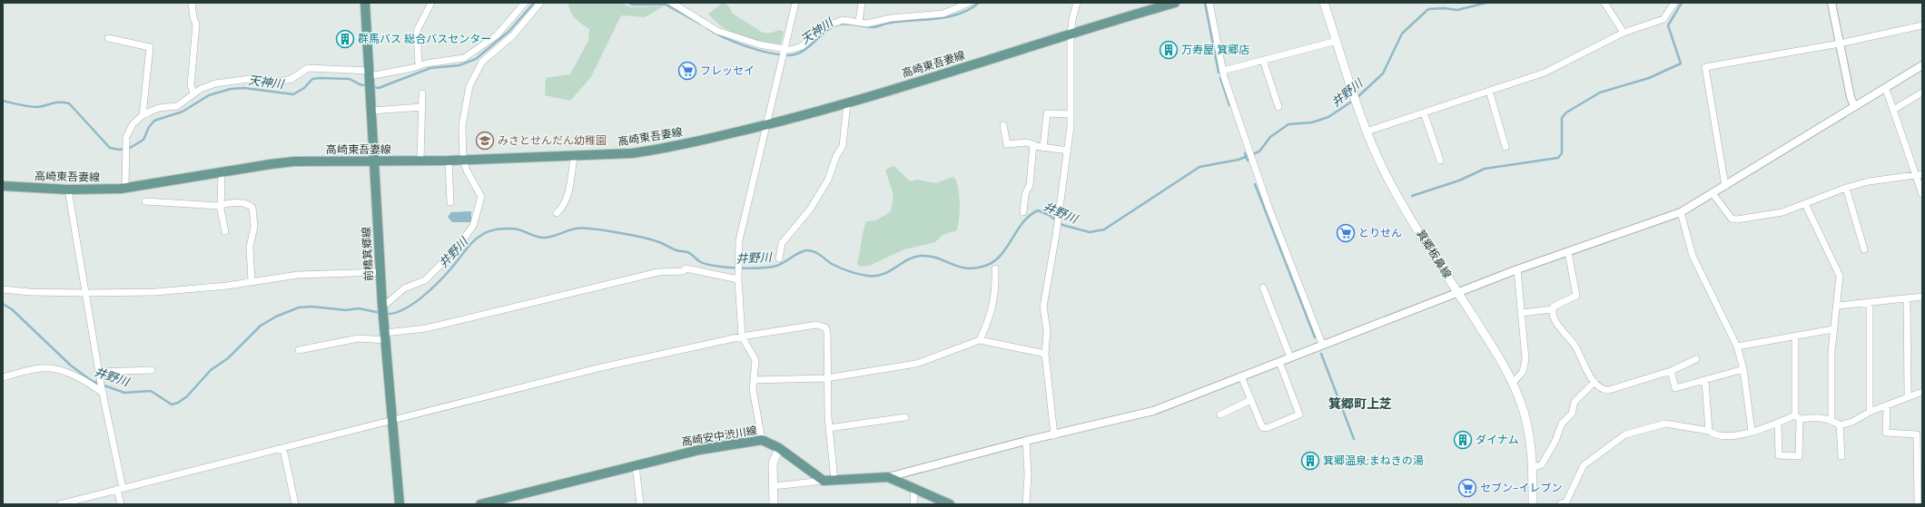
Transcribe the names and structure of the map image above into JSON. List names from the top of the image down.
{
  "streets": {
    "main road": [
      "高崎東吾妻線",
      "前橋箕郷線",
      "箕郷板鼻線",
      "高崎安中渋川線"
    ]
  },
  "crossings": [
    ["高崎東吾妻線", "前橋箕郷線"]
  ],
  "districts": ["箕郷町上芝"],
  "water": ["天神川", "井野川"],
  "places": {
    "building": [
      "群馬バス 総合バスセンター",
      "万寿屋 箕郷店",
      "ダイナム",
      "箕郷温泉;まねきの湯"
    ],
    "supermarket": ["フレッセイ", "とりせん", "セブン-イレブン"],
    "school or university": ["みさとせんだん幼稚園"]
  }
}
